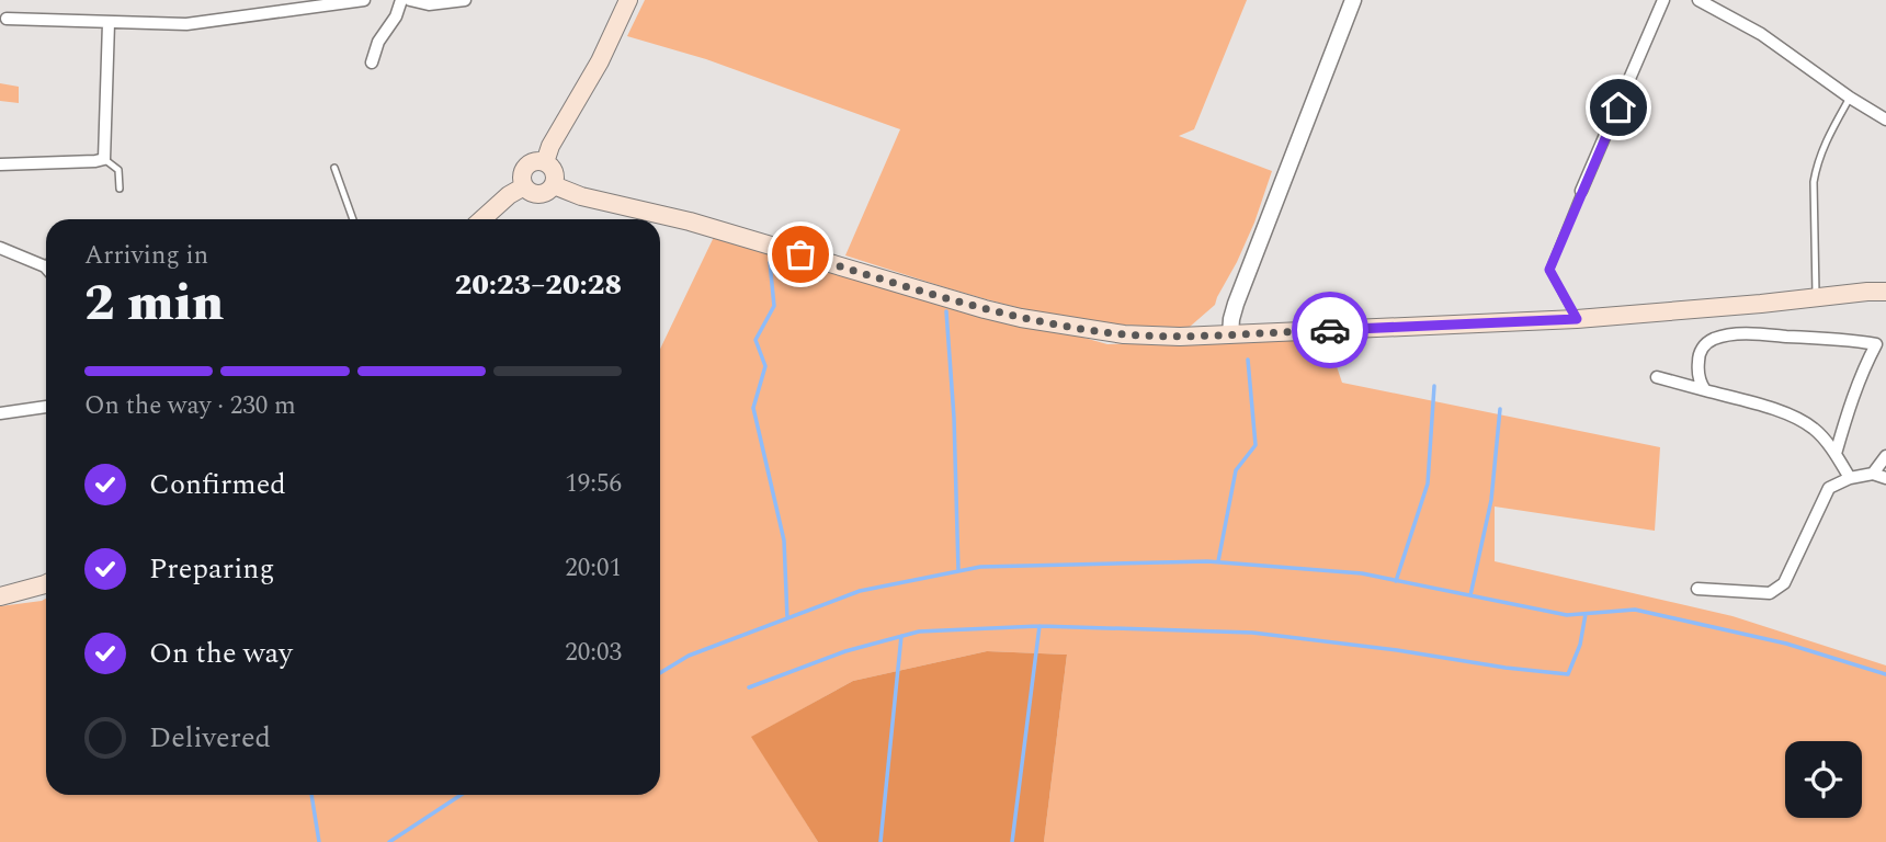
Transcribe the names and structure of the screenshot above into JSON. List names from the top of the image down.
{
  "page": {
    "heading": ["2 min", "Arriving in", "20:23–20:28"],
    "bar": "On the way · 230 m",
    "list": [
      ["Confirmed", "19:56"],
      ["Preparing", "20:01"],
      ["On the way", "20:03"],
      "Delivered"
    ]
  }
}
